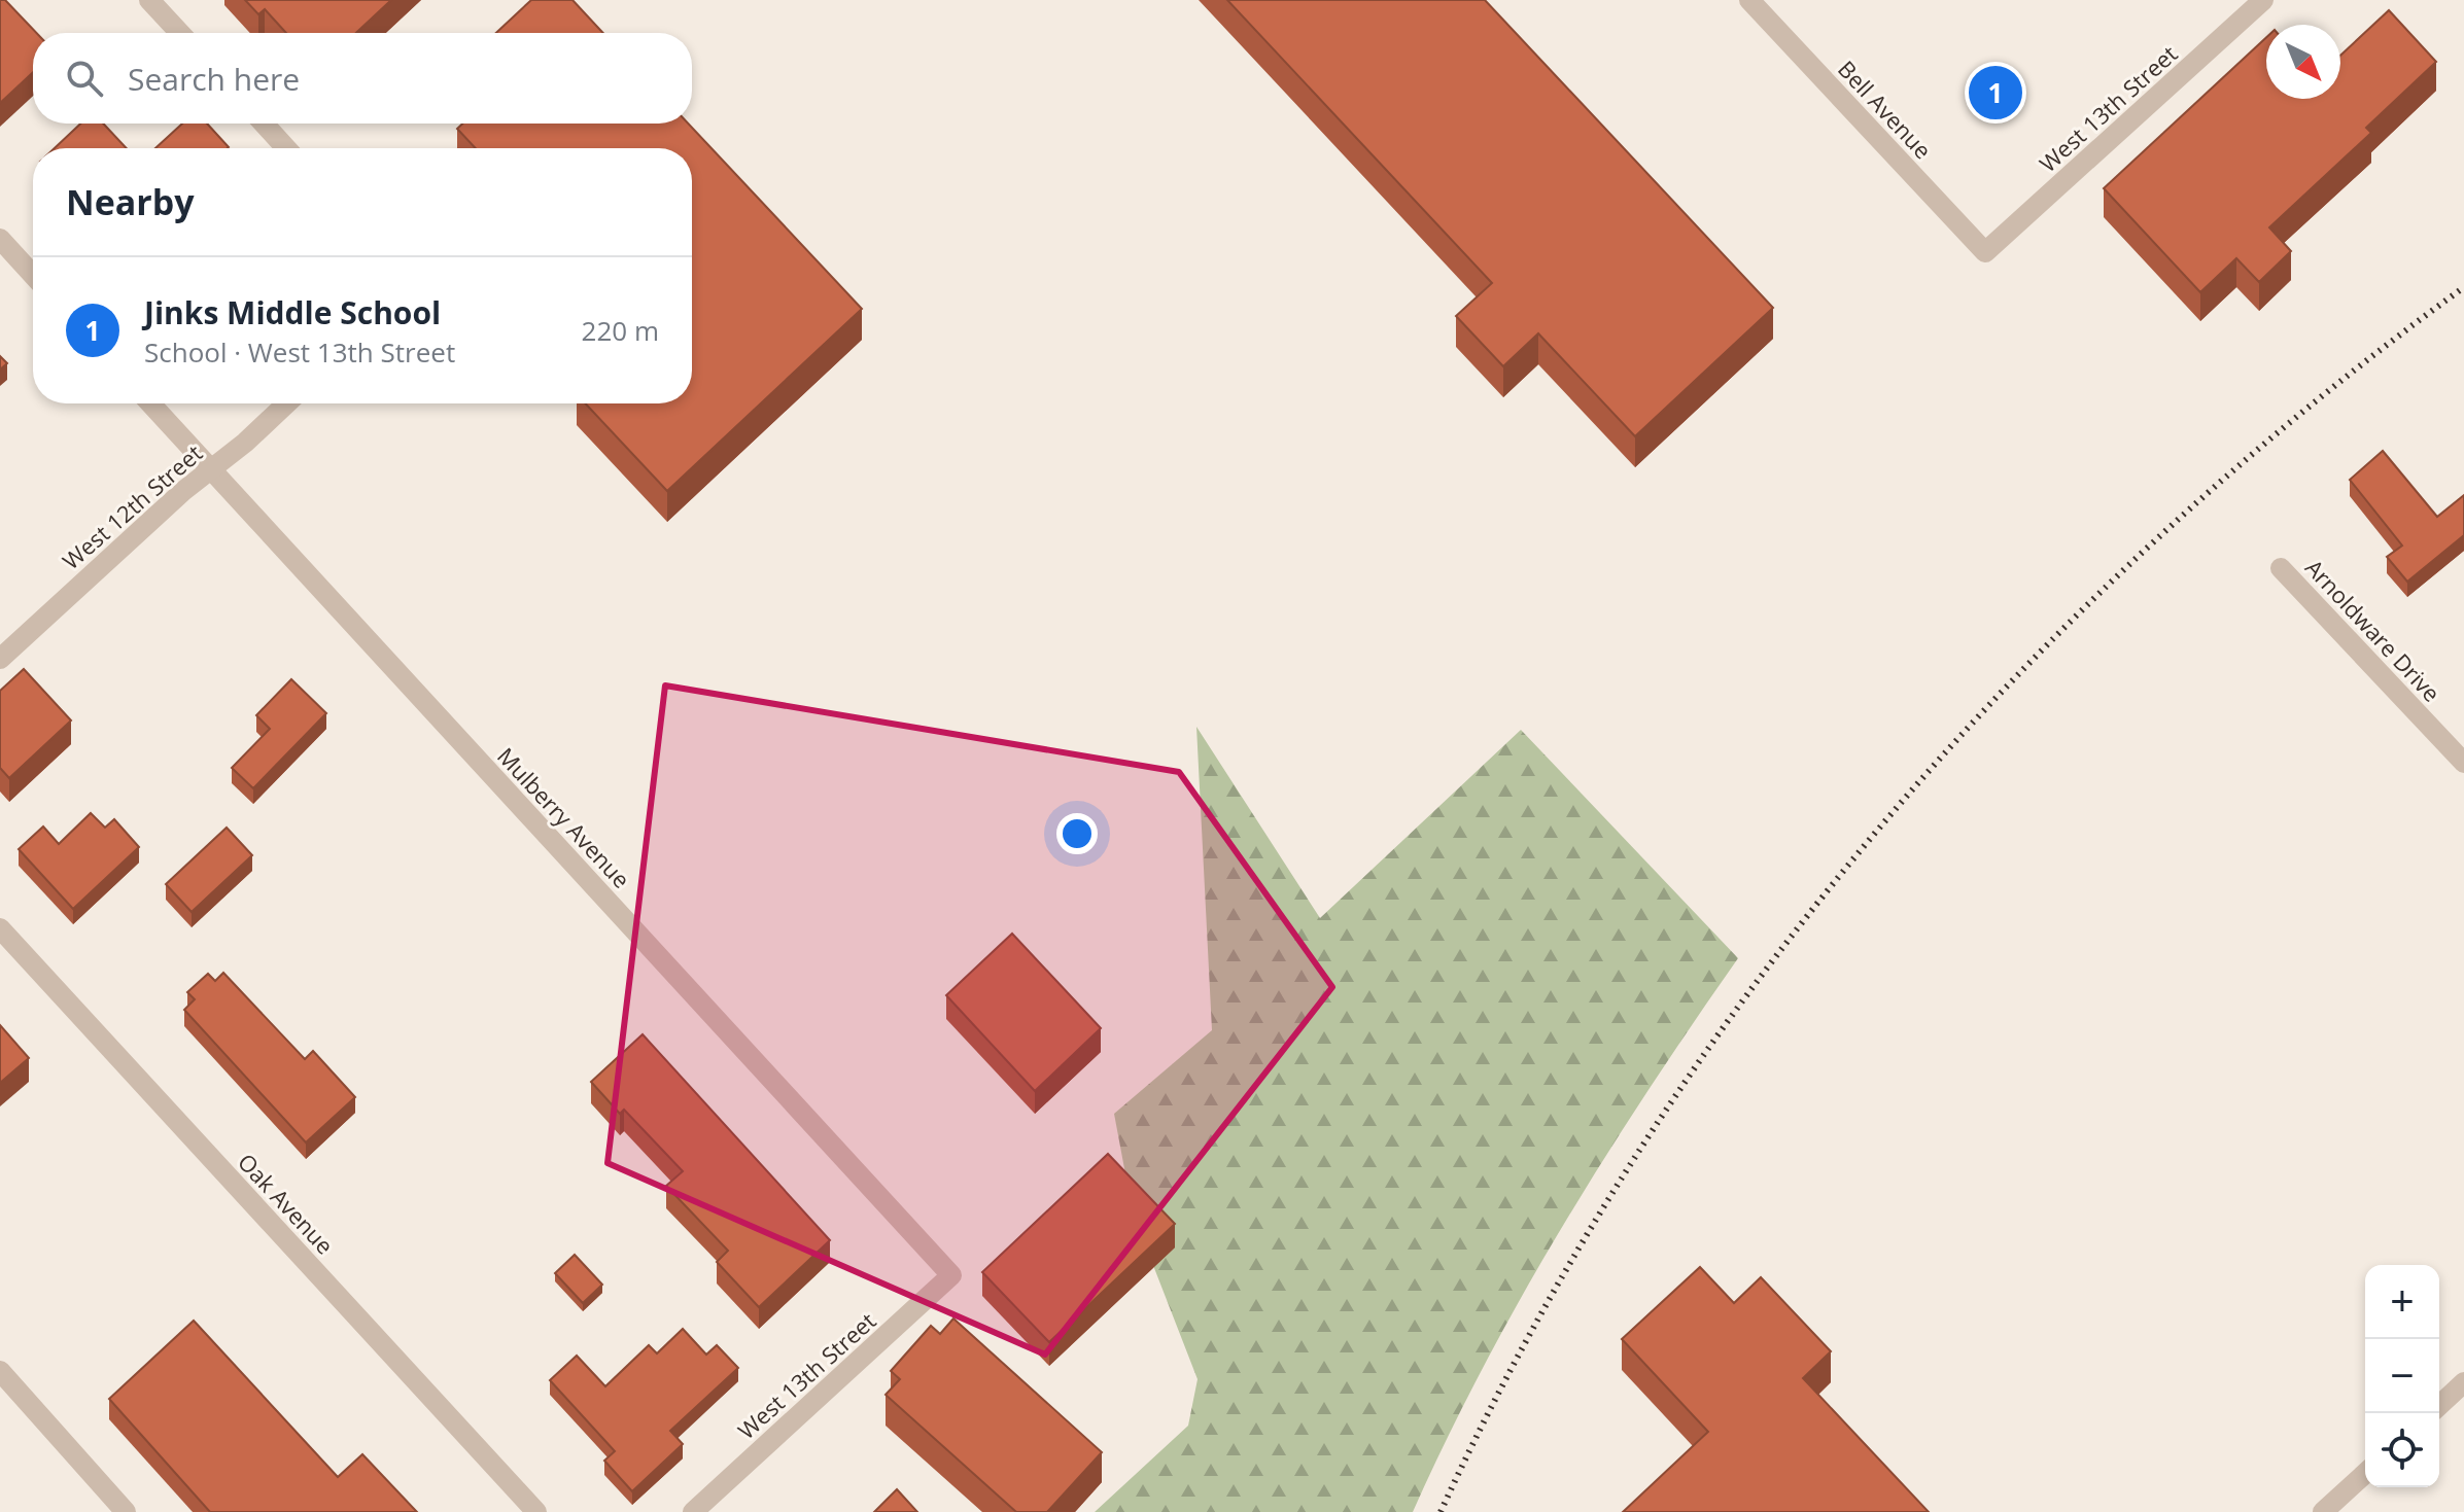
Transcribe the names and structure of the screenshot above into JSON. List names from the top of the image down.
{
  "streets": {
    "street": [
      "West 13th Street",
      "Bell Avenue",
      "West 12th Street",
      "Arnoldware Drive",
      "Mulberry Avenue",
      "Oak Avenue"
    ]
  },
  "crossings": [
    ["West 13th Street", "Bell Avenue"],
    ["West 13th Street", "Mulberry Avenue"],
    ["West 12th Street", "Mulberry Avenue"]
  ],
  "north": "bottom right",
  "page": {
    "search": "Search here",
    "pins": "1",
    "heading": "Nearby",
    "list": [
      {
        "mark": "1",
        "name": "Jinks Middle School",
        "note": "School · West 13th Street",
        "value": "220 m"
      }
    ],
    "map_buttons": ["+", "−"]
  }
}
